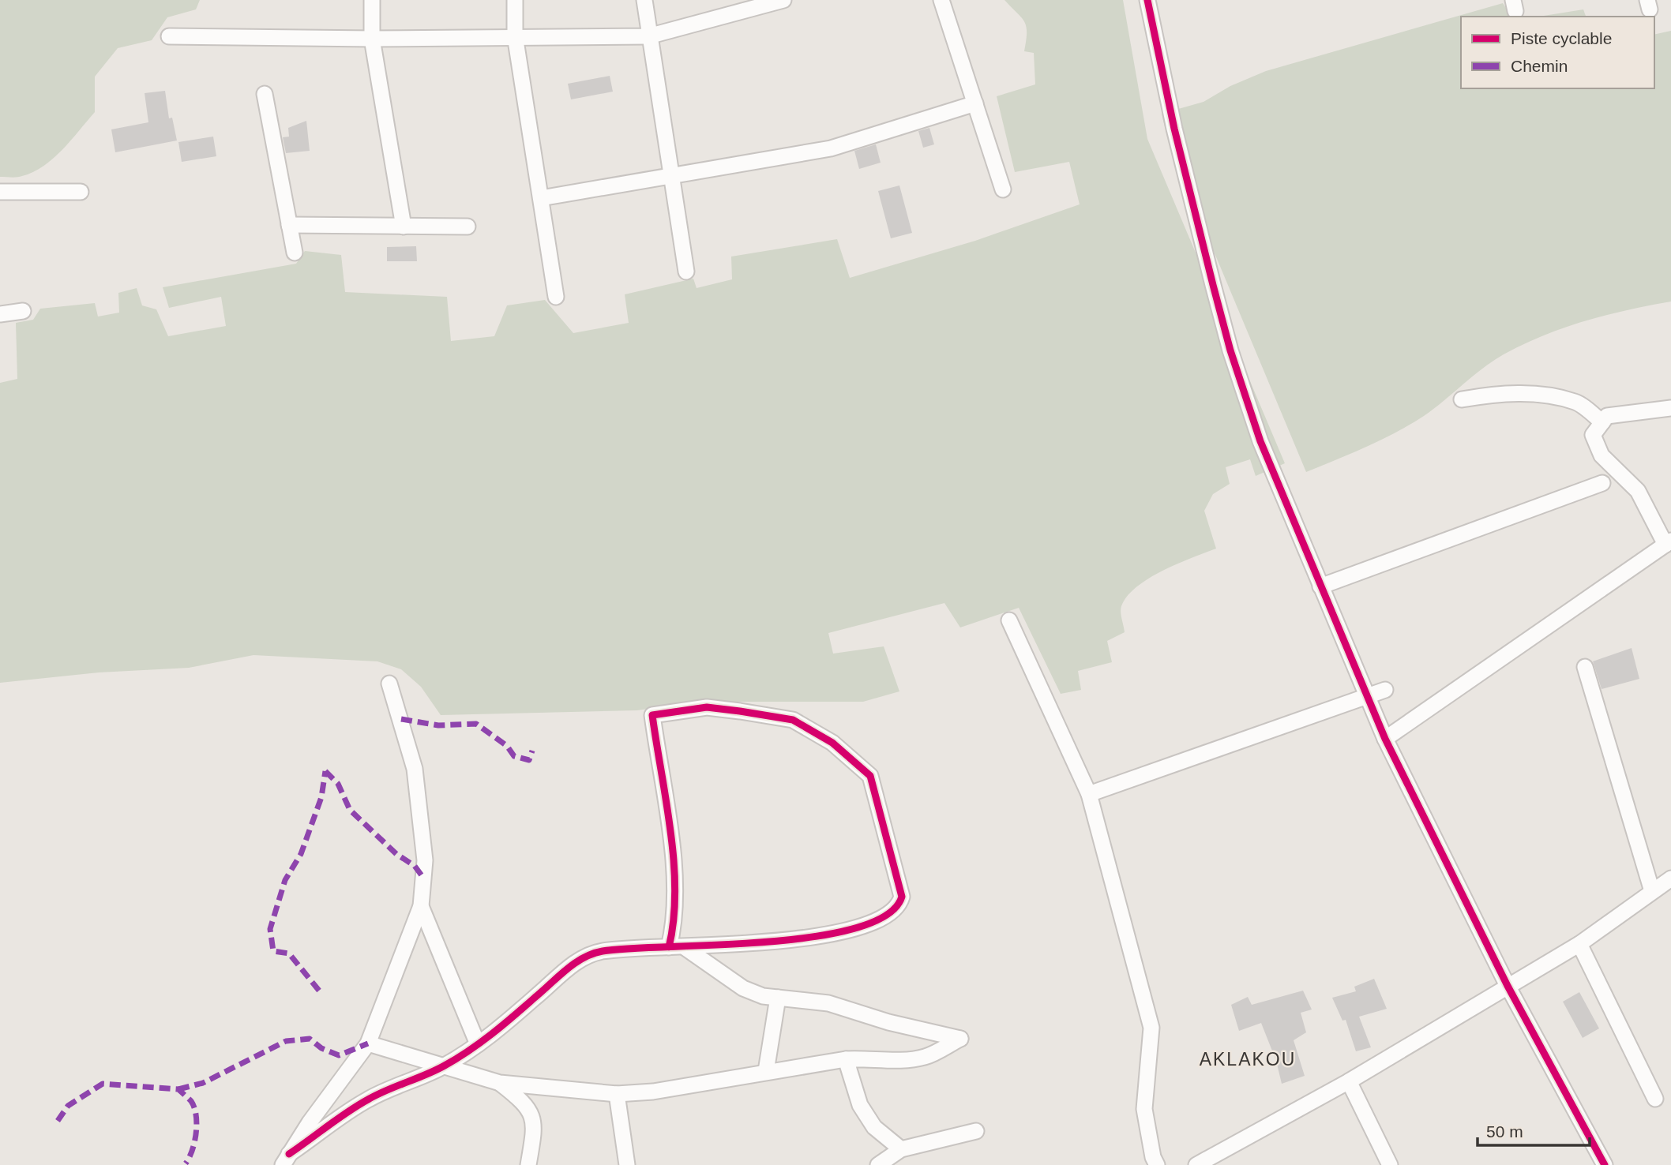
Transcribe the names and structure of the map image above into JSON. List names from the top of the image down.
{
  "districts": ["AKLAKOU"],
  "legend": ["Piste cyclable", "Chemin"],
  "scale_bar": "50 m"
}
